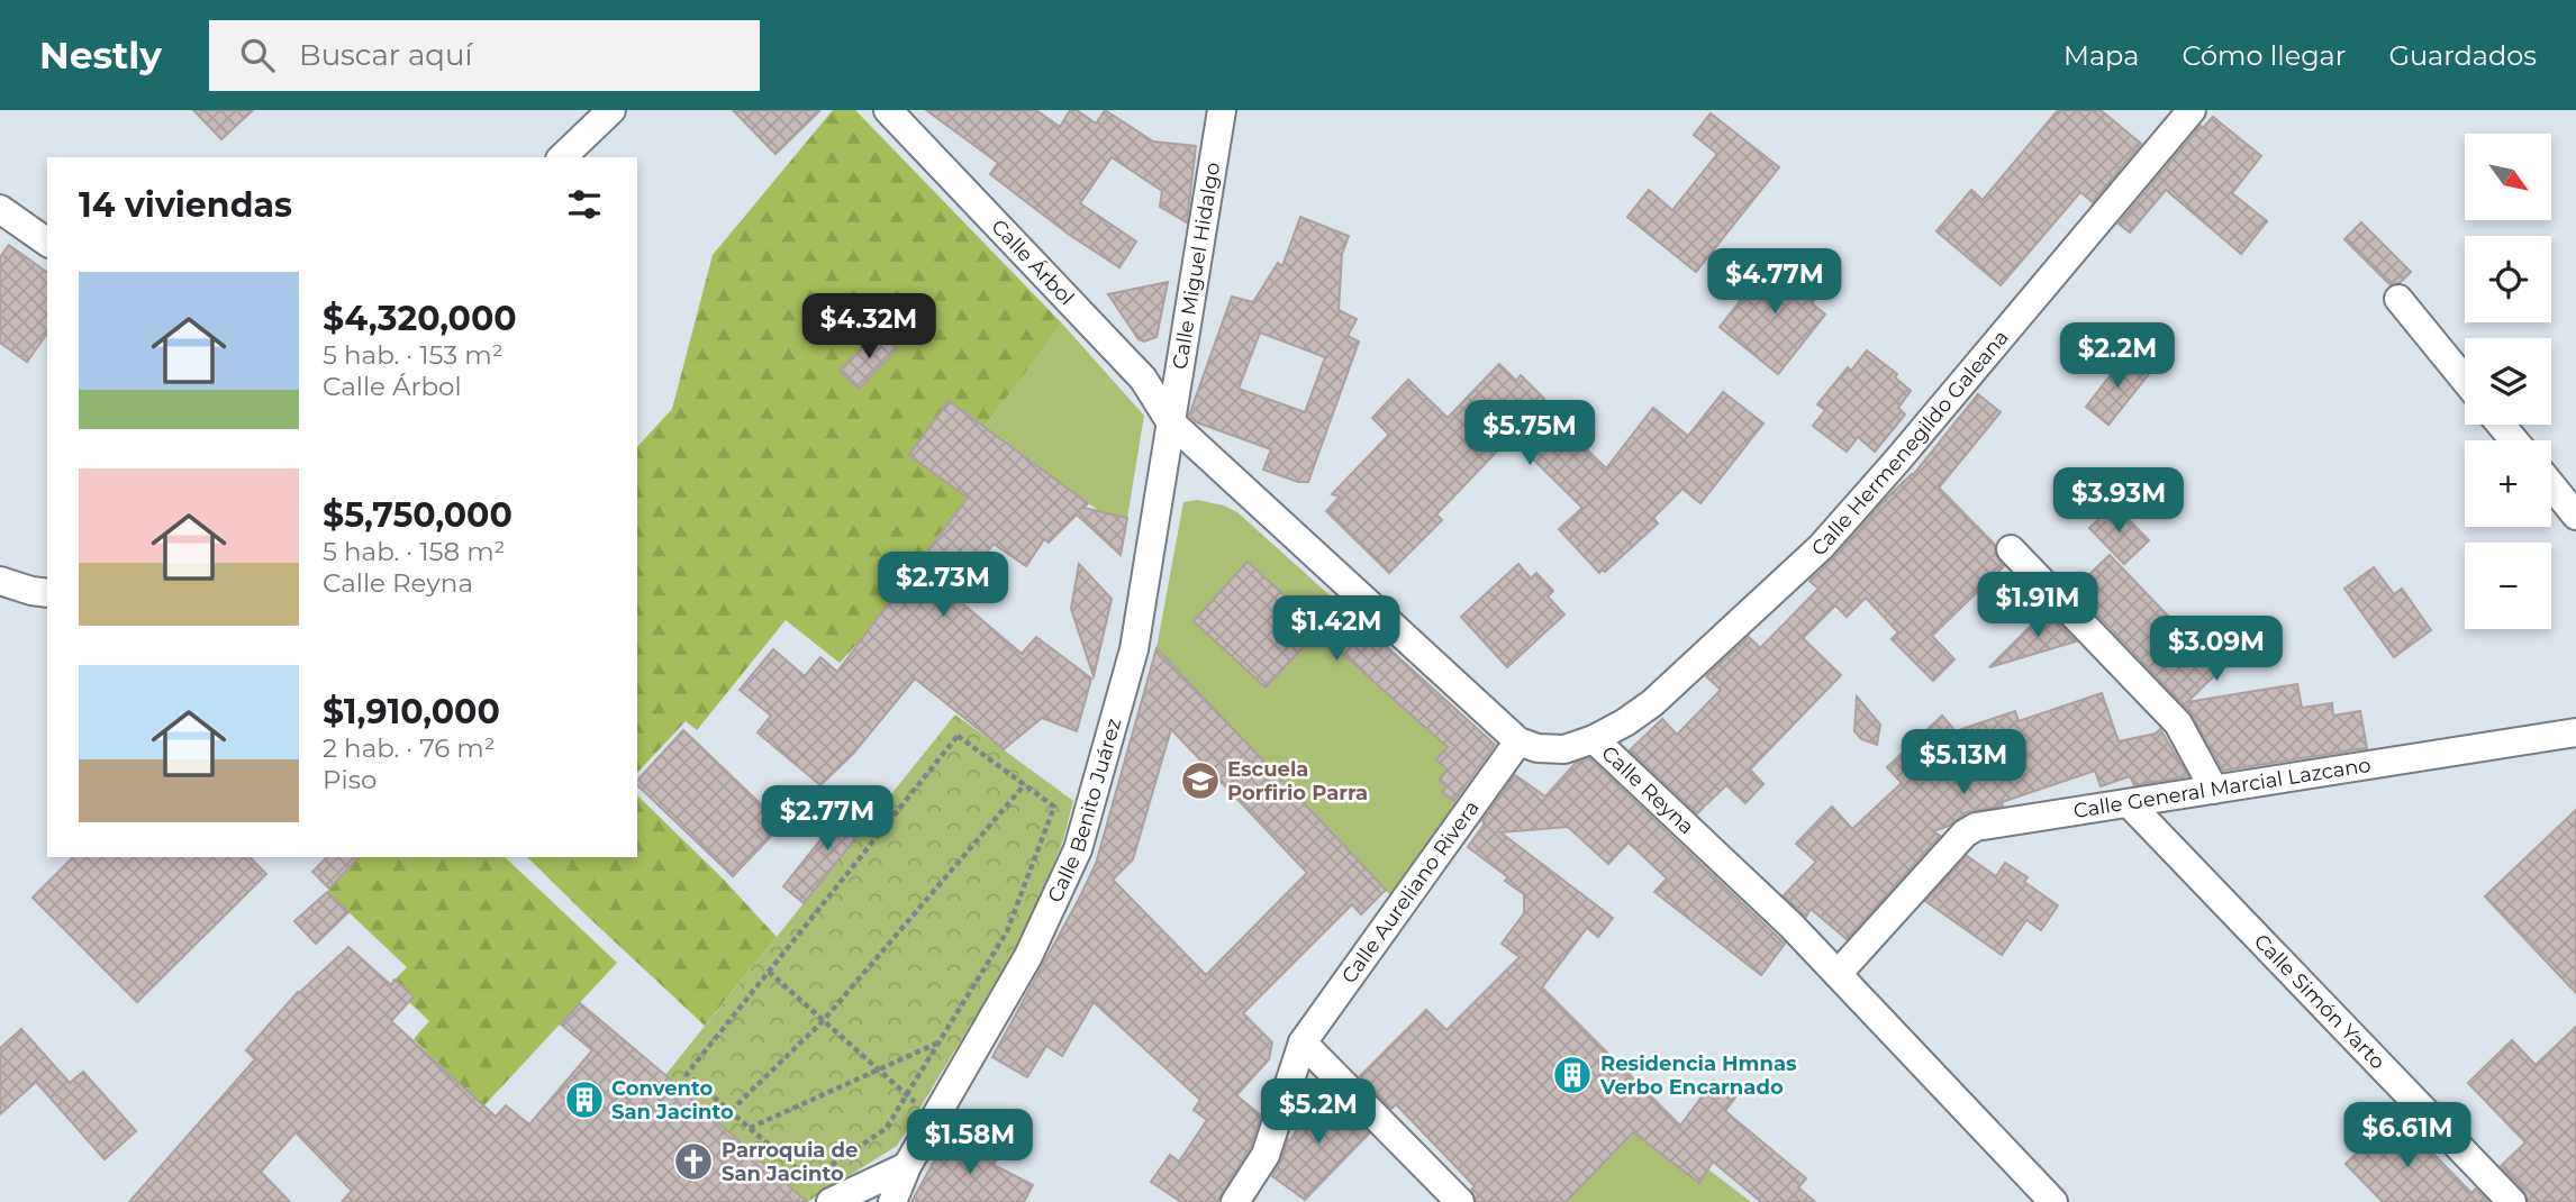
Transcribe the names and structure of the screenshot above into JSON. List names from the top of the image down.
{
  "streets": {
    "street": [
      "Calle Árbol",
      "Calle Miguel Hidalgo",
      "Calle Hermenegildo Galeana",
      "Calle General Marcial Lazcano",
      "Calle Reyna",
      "Calle Benito Juárez",
      "Calle Aureliano Rivera",
      "Calle Simón Yarto"
    ]
  },
  "crossings": [
    ["Calle Árbol", "Calle Miguel Hidalgo"],
    ["Calle Árbol", "Calle Benito Juárez"],
    ["Calle Miguel Hidalgo", "Calle Benito Juárez"],
    ["Calle Hermenegildo Galeana", "Calle Reyna"],
    ["Calle General Marcial Lazcano", "Calle Reyna"],
    ["Calle General Marcial Lazcano", "Calle Simón Yarto"],
    ["Calle Reyna", "Calle Aureliano Rivera"]
  ],
  "places": {
    "school or university": ["Escuela Porfirio Parra"],
    "building": ["Residencia Hmnas Verbo Encarnado", "Convento San Jacinto"],
    "church": ["Parroquia de San Jacinto"]
  },
  "north": "bottom right",
  "page": {
    "header": "Nestly",
    "search": "Buscar aquí",
    "nav": ["Mapa", "Cómo llegar", "Guardados"],
    "map_buttons": ["+", "−"],
    "heading": "14 viviendas",
    "price": [
      "$4.77M",
      "$4.32M",
      "$2.2M",
      "$5.75M",
      "$3.93M",
      "$2.73M",
      "$1.91M",
      "$1.42M",
      "$3.09M",
      "$5.13M",
      "$2.77M",
      "$5.2M",
      "$6.61M",
      "$1.58M"
    ],
    "list": [
      {
        "name": "$4,320,000",
        "note": "5 hab. · 153 m² · Calle Árbol"
      },
      {
        "name": "$5,750,000",
        "note": "5 hab. · 158 m² · Calle Reyna"
      },
      {
        "name": "$1,910,000",
        "note": "2 hab. · 76 m² · Piso"
      }
    ]
  }
}
